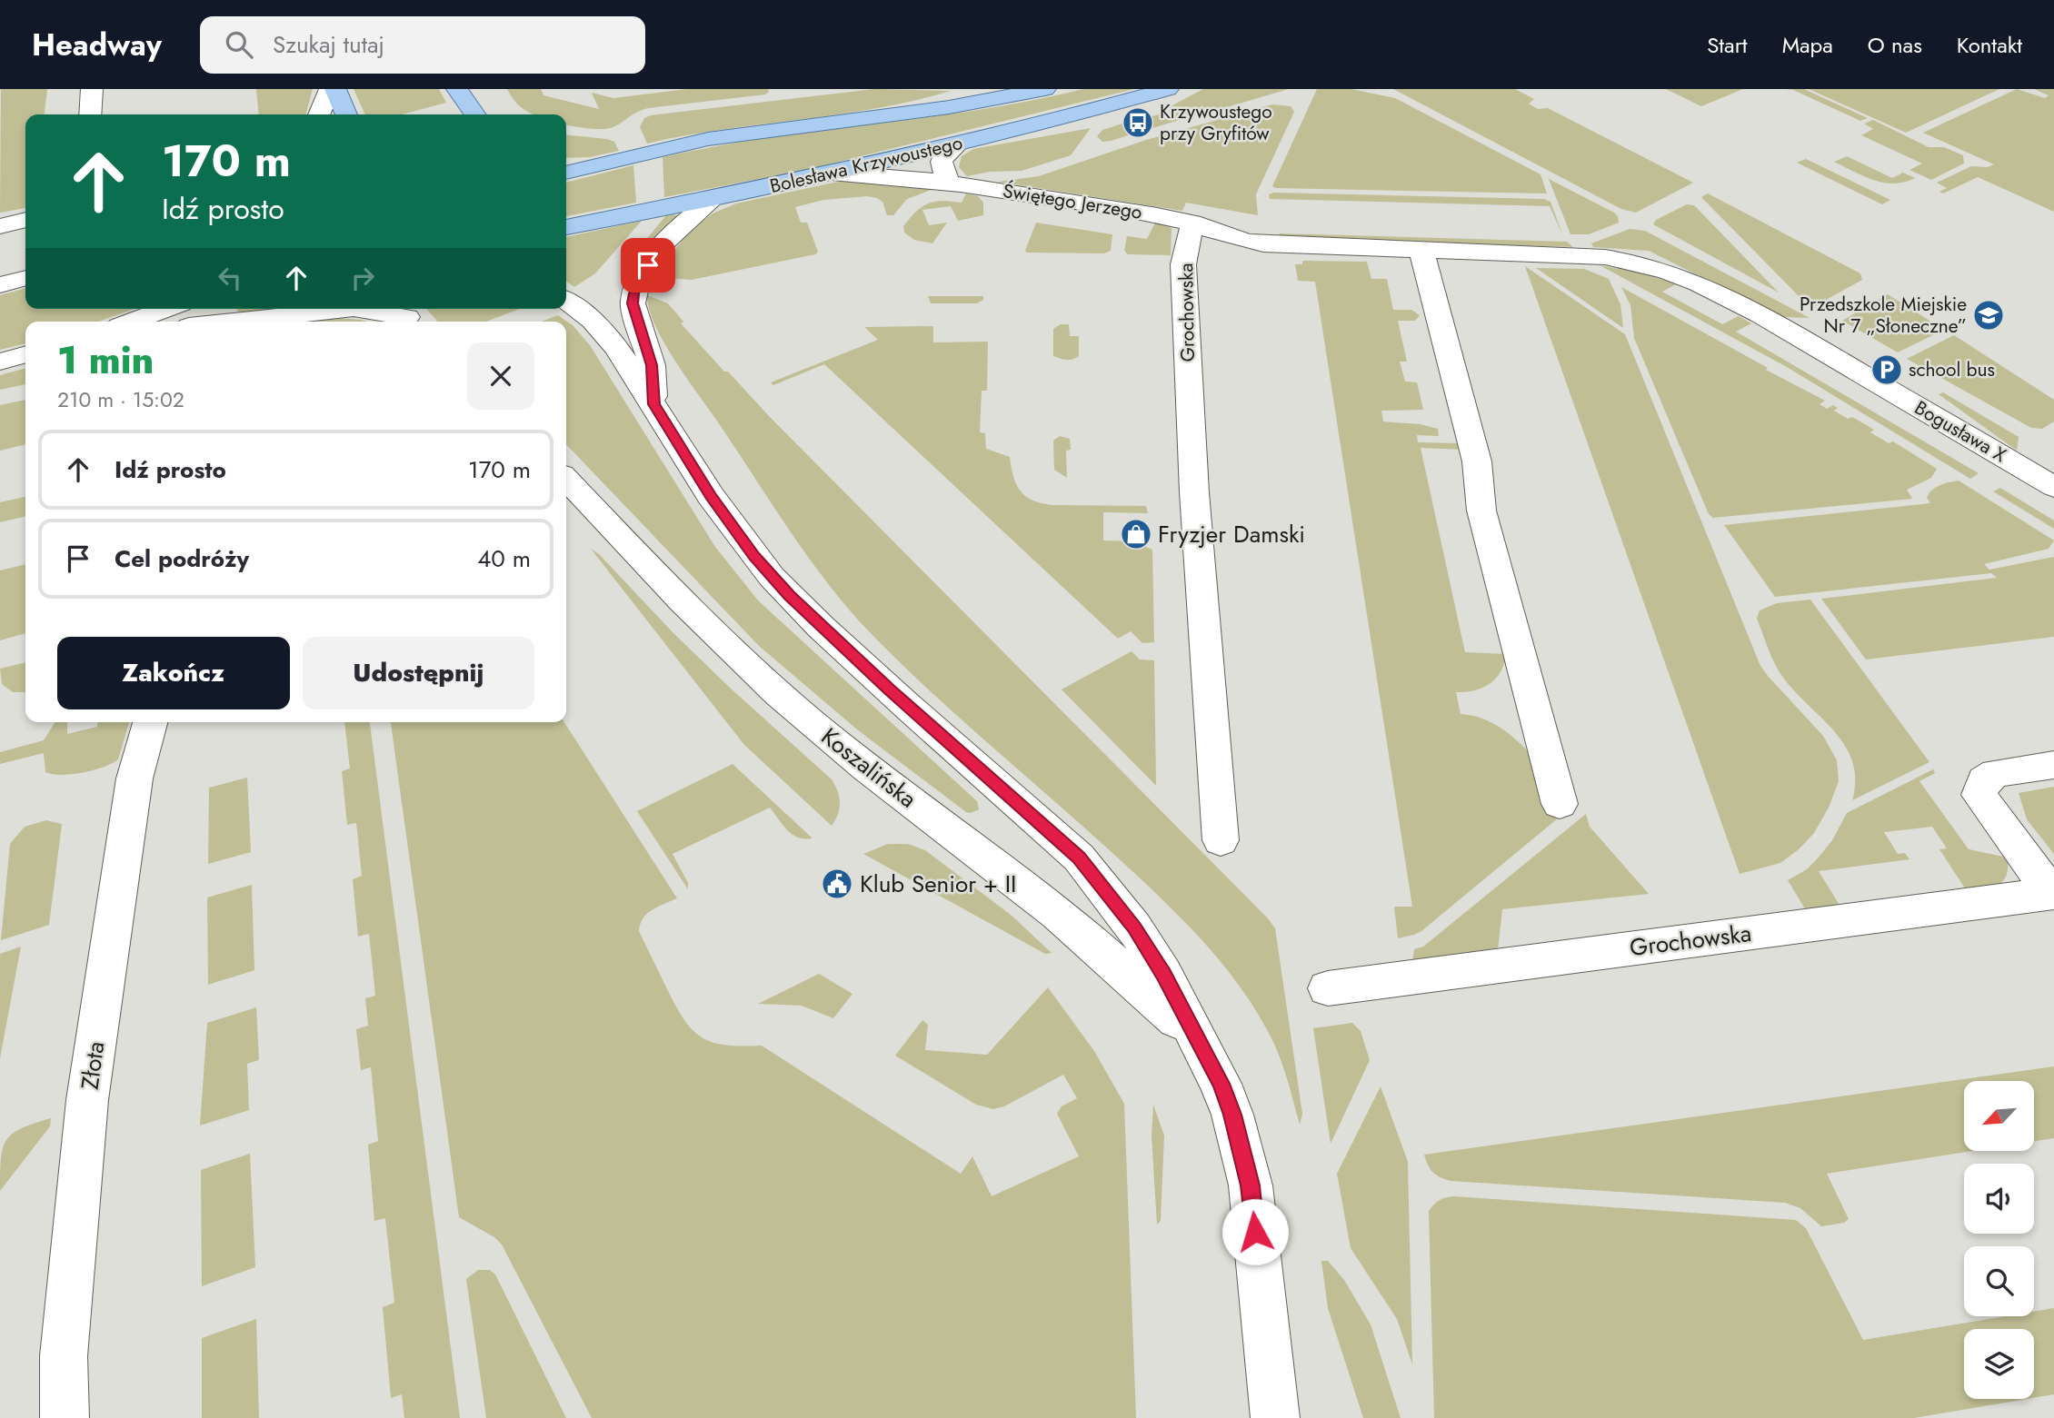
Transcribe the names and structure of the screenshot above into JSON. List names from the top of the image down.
{
  "streets": {
    "main road": ["Bolesława Krzywoustego"],
    "street": [
      "Świętego Jerzego",
      "Grochowska",
      "Bogusława X",
      "Koszalińska",
      "Złota"
    ]
  },
  "crossings": [
    ["Bolesława Krzywoustego", "Świętego Jerzego"],
    ["Świętego Jerzego", "Grochowska"],
    ["Grochowska", "Bogusława X"]
  ],
  "places": {
    "bus stop": ["Krzywoustego przy Gryfitów"],
    "school or university": ["Przedszkole Miejskie Nr 7 „Słoneczne”"],
    "parking": ["school bus"],
    "shop": ["Fryzjer Damski"],
    "public building": ["Klub Senior + II"]
  },
  "north": "bottom left",
  "page": {
    "header": "Headway",
    "search": "Szukaj tutaj",
    "nav": [
      "Start",
      "Mapa",
      "O nas",
      "Kontakt"
    ],
    "turn": ["170 m", "Idź prosto"],
    "heading": ["1 min", "210 m · 15:02"],
    "list": [
      {
        "name": "Idź prosto",
        "value": "170 m"
      },
      {
        "name": "Cel podróży",
        "value": "40 m"
      }
    ],
    "buttons": ["Zakończ", "Udostępnij"]
  }
}
